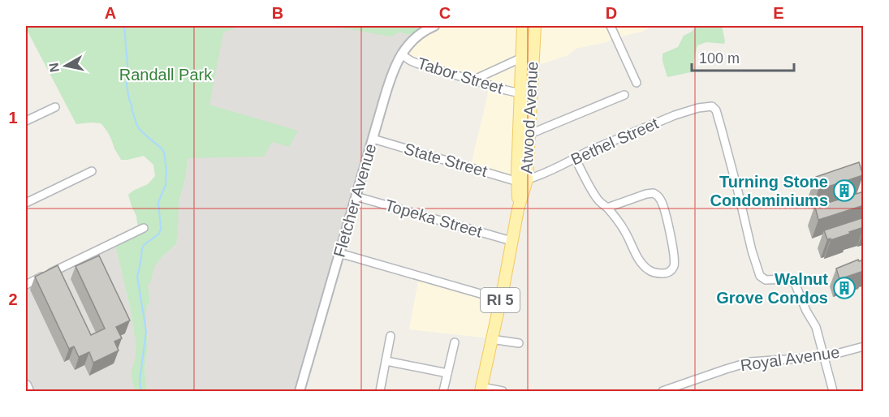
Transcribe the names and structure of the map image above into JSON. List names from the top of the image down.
{
  "streets": {
    "main road": ["Atwood Avenue", "RI 5"],
    "street": [
      "Tabor Street",
      "Bethel Street",
      "State Street",
      "Fletcher Avenue",
      "Topeka Street",
      "Royal Avenue"
    ]
  },
  "crossings": [
    ["Tabor Street", "Atwood Avenue"],
    ["Tabor Street", "Fletcher Avenue"],
    ["Atwood Avenue", "Bethel Street"],
    ["Atwood Avenue", "State Street"],
    ["Atwood Avenue", "Topeka Street"],
    ["Bethel Street", "State Street"],
    ["Bethel Street", "Royal Avenue"],
    ["State Street", "Fletcher Avenue"],
    ["Fletcher Avenue", "Topeka Street"]
  ],
  "parks": ["Randall Park"],
  "places": {
    "building": ["Turning Stone Condominiums", "Walnut Grove Condos"]
  },
  "scale_bar": "100 m",
  "north": "left",
  "grid": {
    "columns": [
      "A",
      "B",
      "C",
      "D",
      "E"
    ],
    "rows": ["1", "2"]
  }
}
